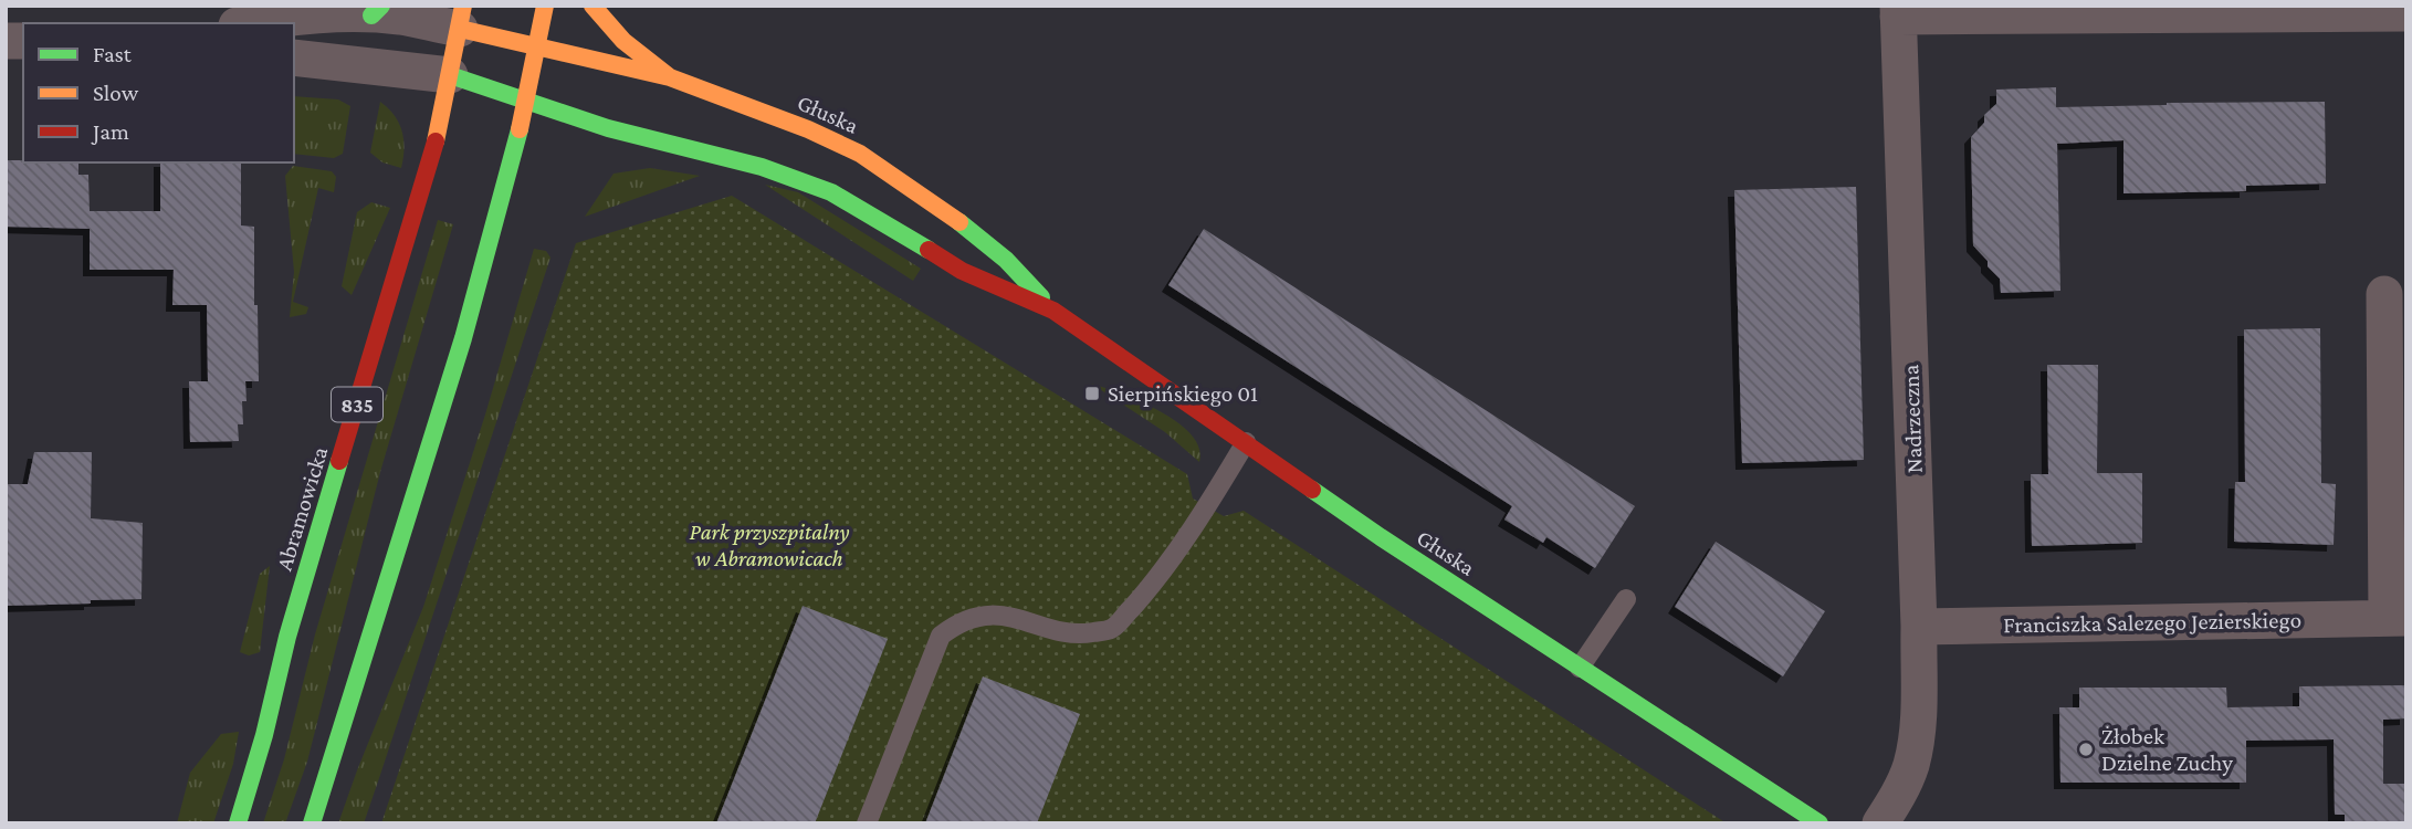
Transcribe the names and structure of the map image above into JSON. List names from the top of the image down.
{
  "streets": {
    "street": [
      "Głuska",
      "835",
      "Nadrzeczna",
      "Abramowicka",
      "Franciszka Salezego Jezierskiego"
    ]
  },
  "crossings": [
    ["Głuska", "Abramowicka"],
    ["Nadrzeczna", "Franciszka Salezego Jezierskiego"]
  ],
  "parks": ["Park przyszpitalny w Abramowicach"],
  "places": {
    "transit": ["Sierpińskiego 01"],
    "other": ["Żłobek Dzielne Zuchy"]
  },
  "legend": ["Fast", "Slow", "Jam"]
}
